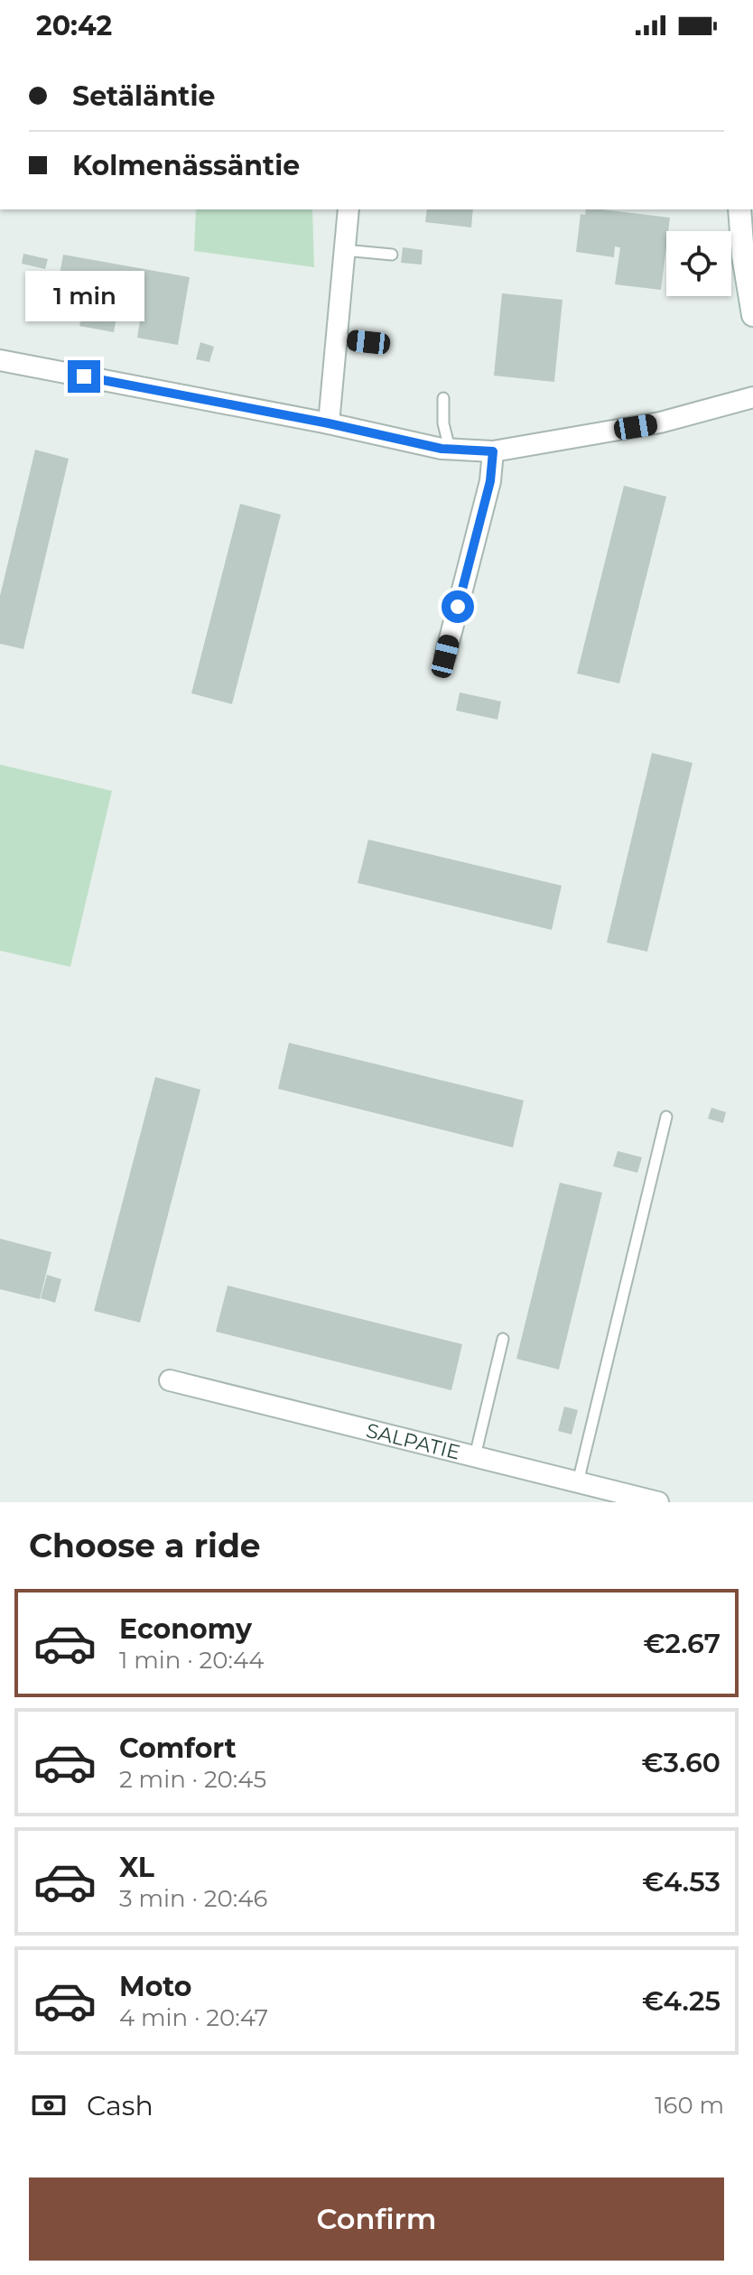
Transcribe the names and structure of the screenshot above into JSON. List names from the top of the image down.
{
  "streets": {
    "street": ["SALPATIE"]
  },
  "page": {
    "status": "20:42",
    "banner": ["Setäläntie", "Kolmenässäntie"],
    "bubble": "1 min",
    "heading": "Choose a ride",
    "list": [
      {
        "name": "Economy",
        "note": "1 min · 20:44",
        "value": "€2.67"
      },
      {
        "name": "Comfort",
        "note": "2 min · 20:45",
        "value": "€3.60"
      },
      {
        "name": "XL",
        "note": "3 min · 20:46",
        "value": "€4.53"
      },
      {
        "name": "Moto",
        "note": "4 min · 20:47",
        "value": "€4.25"
      }
    ],
    "pay": ["Cash", "160 m"],
    "buttons": "Confirm"
  }
}
